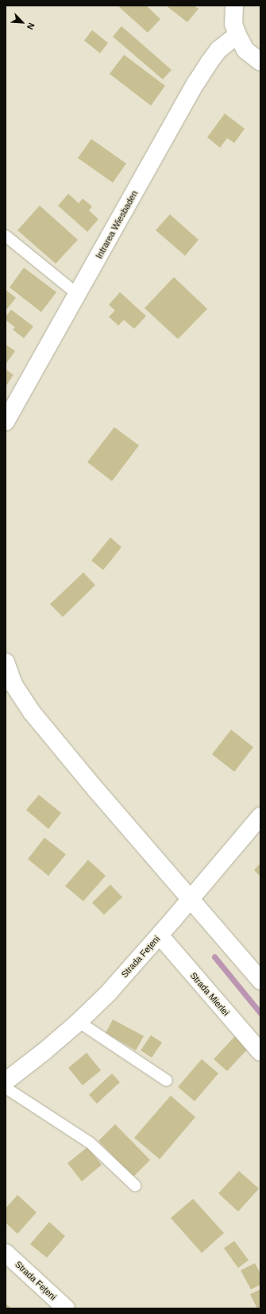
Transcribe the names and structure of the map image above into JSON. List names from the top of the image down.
{
  "streets": {
    "street": ["Intrarea Wiesbaden", "Strada Fețeni", "Strada Mierlei"]
  },
  "crossings": [
    ["Strada Fețeni", "Strada Mierlei"]
  ],
  "north": "bottom right"
}
